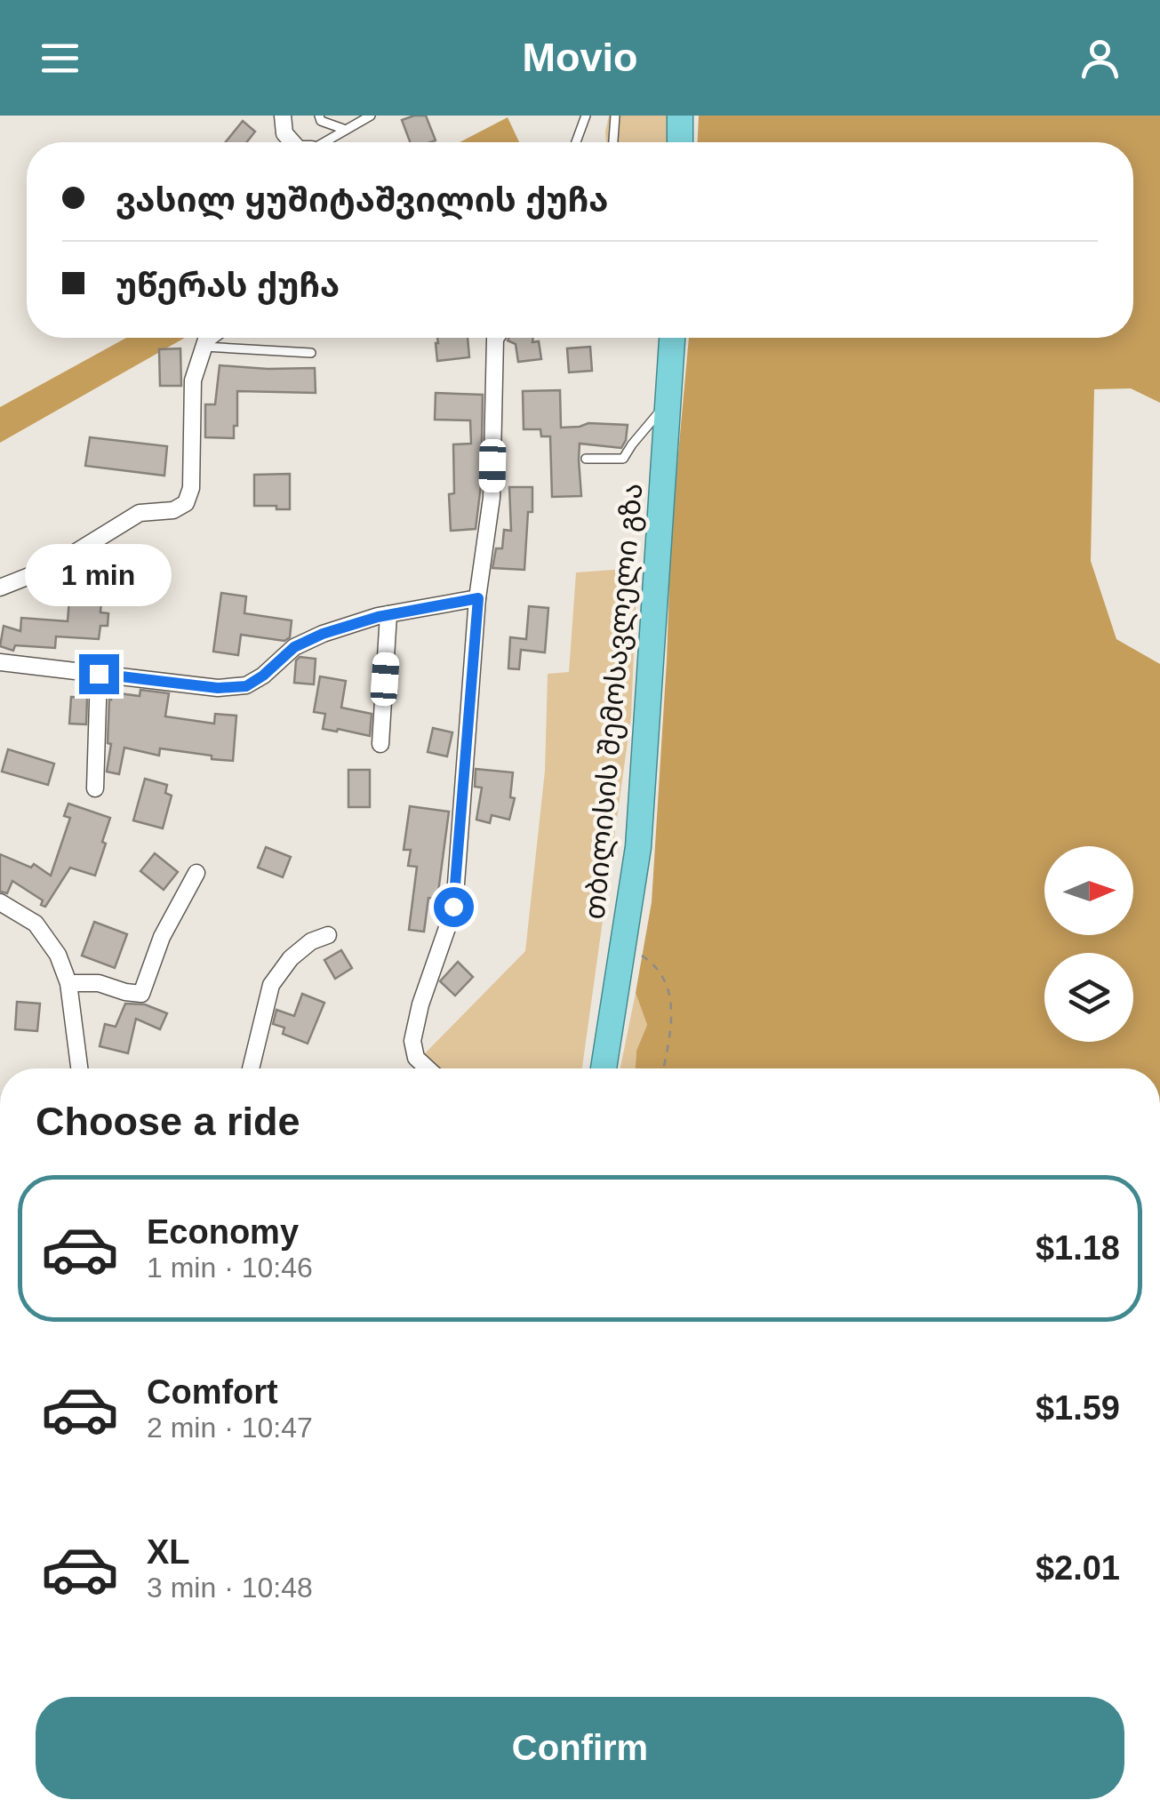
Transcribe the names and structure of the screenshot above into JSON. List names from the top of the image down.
{
  "streets": {
    "highway": ["თბილისის შემოსავლელი გზა"]
  },
  "north": "right",
  "page": {
    "header": "Movio",
    "banner": ["ვასილ ყუშიტაშვილის ქუჩა", "უწერას ქუჩა"],
    "bubble": "1 min",
    "heading": "Choose a ride",
    "list": [
      {
        "name": "Economy",
        "note": "1 min · 10:46",
        "value": "$1.18"
      },
      {
        "name": "Comfort",
        "note": "2 min · 10:47",
        "value": "$1.59"
      },
      {
        "name": "XL",
        "note": "3 min · 10:48",
        "value": "$2.01"
      }
    ],
    "buttons": "Confirm"
  }
}
